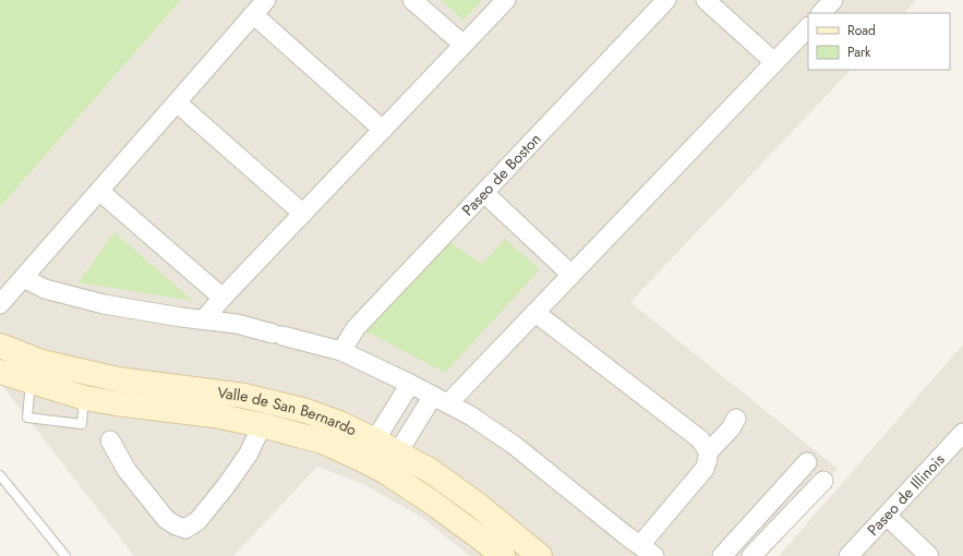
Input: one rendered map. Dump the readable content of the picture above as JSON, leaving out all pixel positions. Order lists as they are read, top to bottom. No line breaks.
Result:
{"streets":{"street":["Paseo de Boston","Valle de San Bernardo","Paseo de Illinois"]},"legend":["Road","Park"]}
